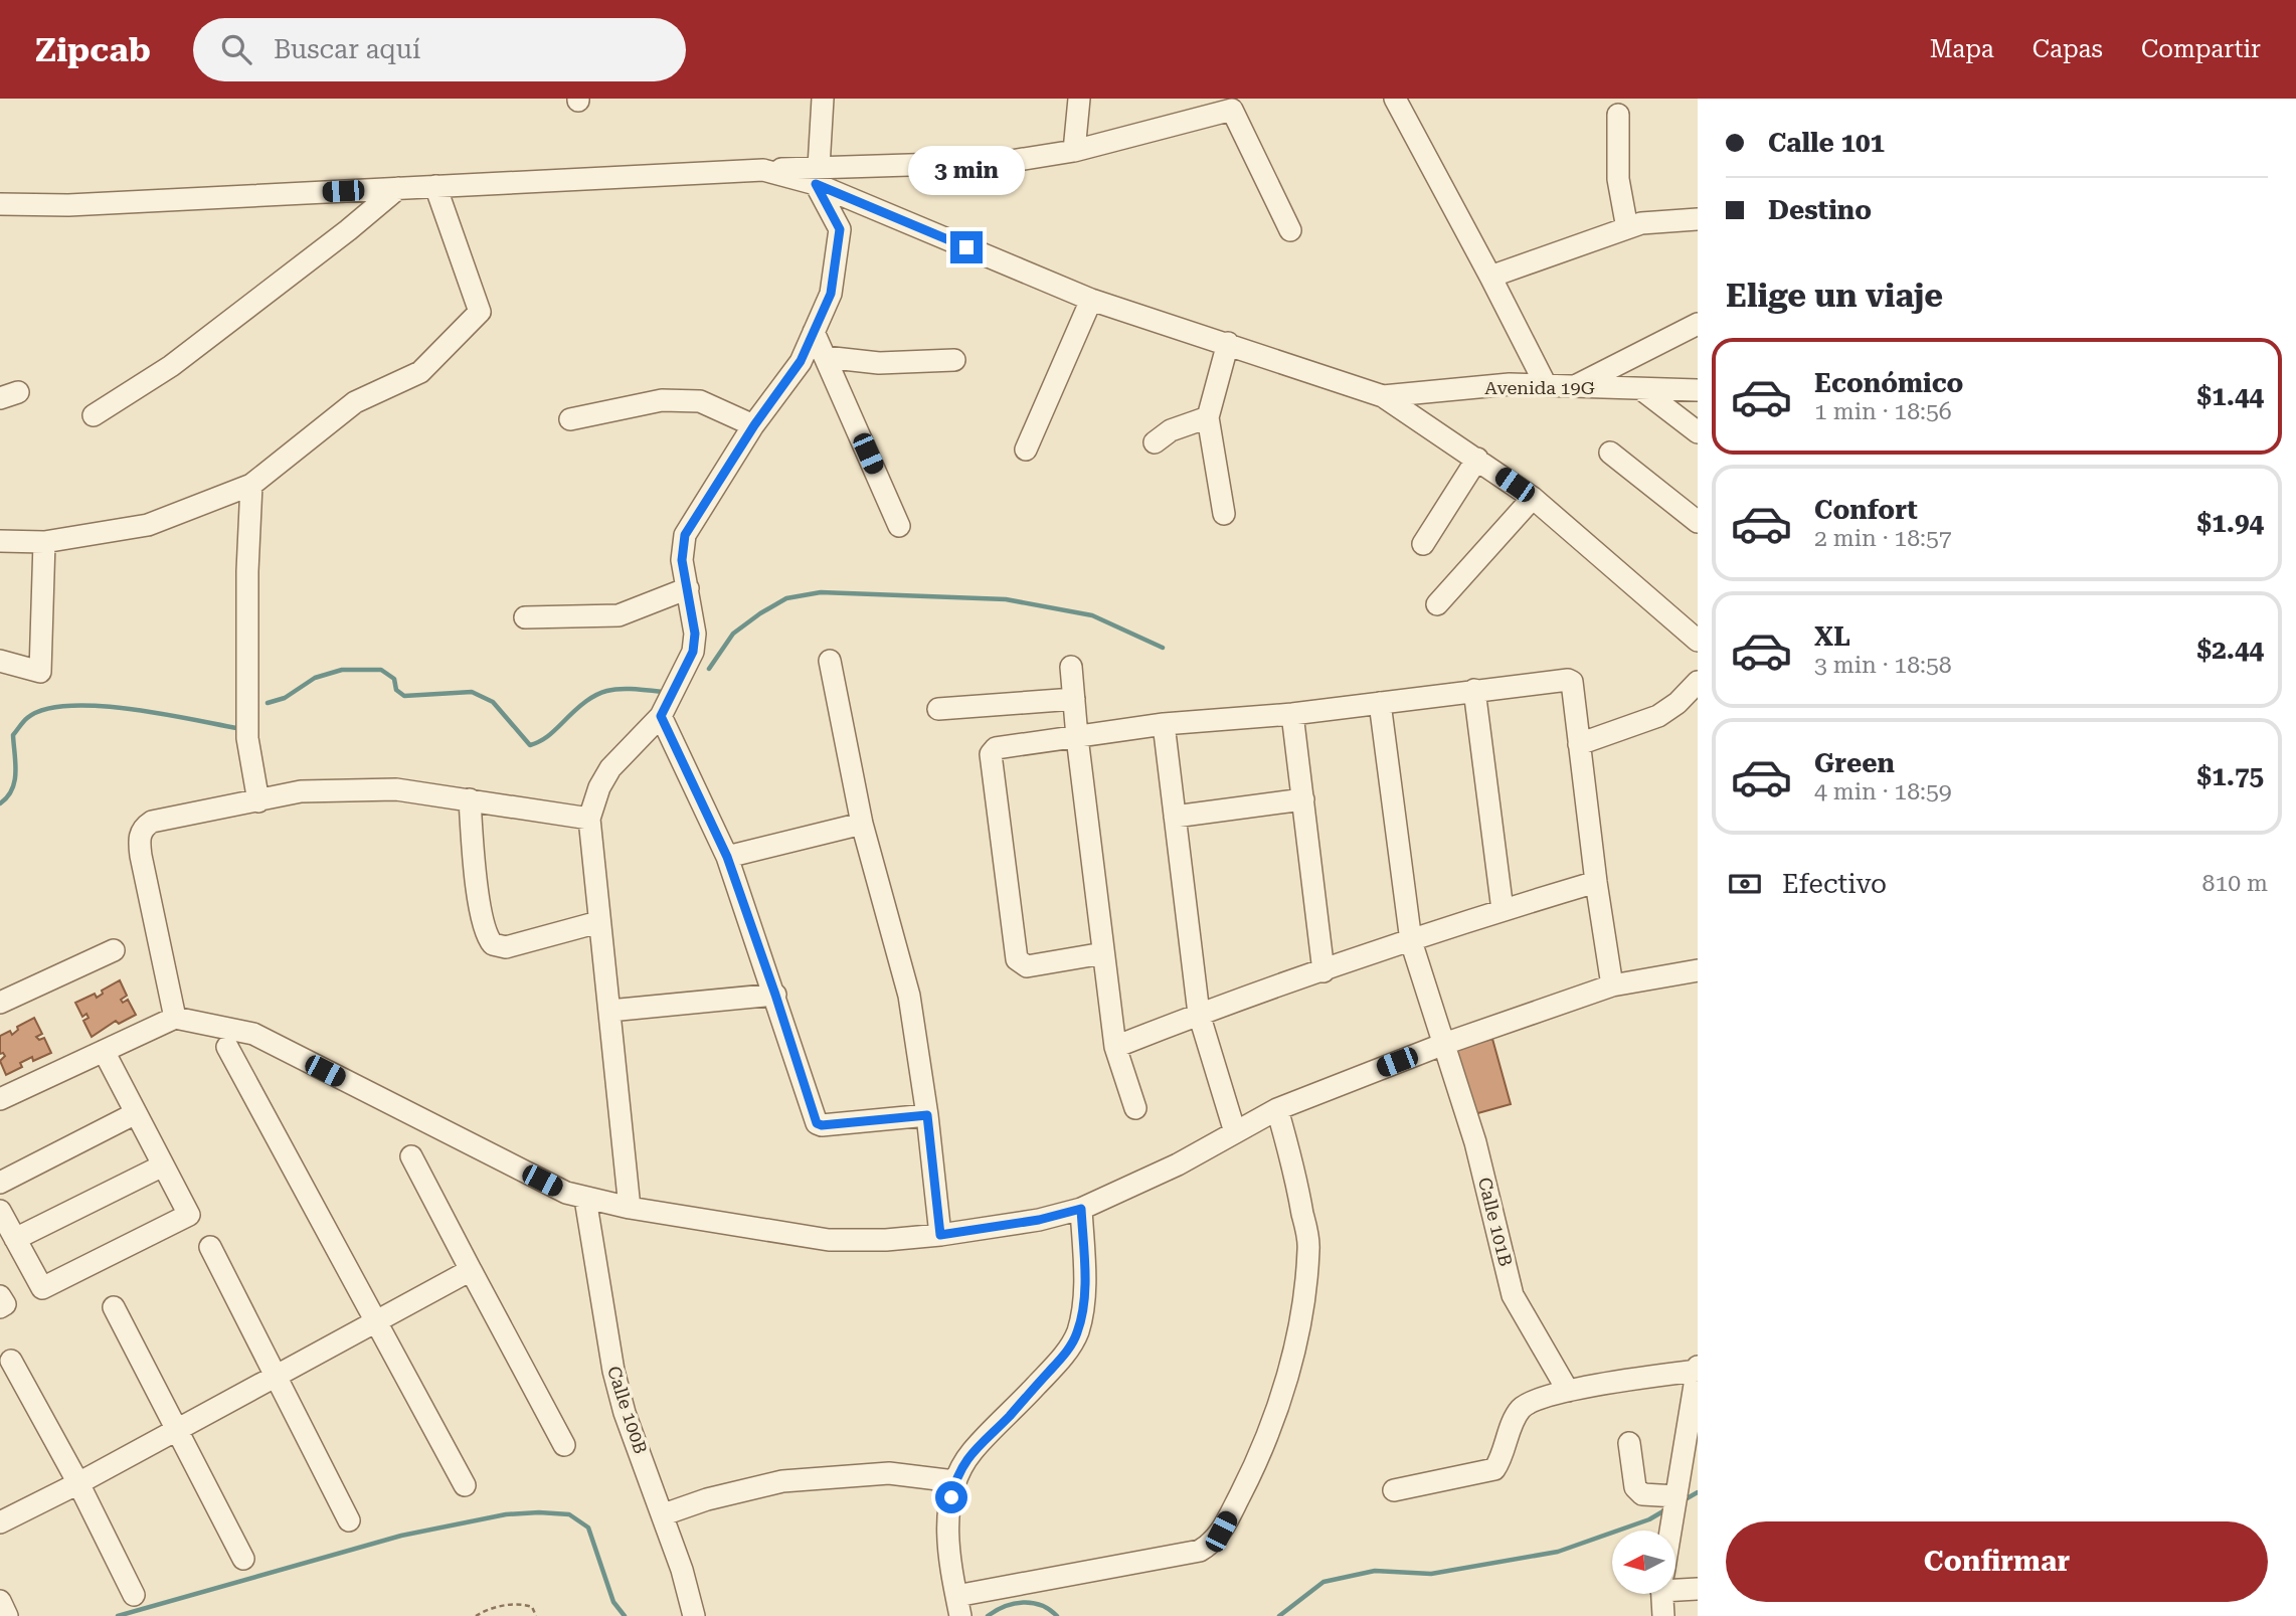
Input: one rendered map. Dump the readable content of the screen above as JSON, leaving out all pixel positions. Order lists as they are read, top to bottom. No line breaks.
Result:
{"streets":{"street":["Avenida 19G","Calle 101B","Calle 100B"]},"north":"left","page":{"header":"Zipcab","search":"Buscar aquí","nav":["Mapa","Capas","Compartir"],"banner":["Calle 101","Destino"],"bubble":"3 min","heading":"Elige un viaje","list":[{"name":"Económico","note":"1 min · 18:56","value":"$1.44"},{"name":"Confort","note":"2 min · 18:57","value":"$1.94"},{"name":"XL","note":"3 min · 18:58","value":"$2.44"},{"name":"Green","note":"4 min · 18:59","value":"$1.75"}],"pay":["Efectivo","810 m"],"buttons":"Confirmar"}}
